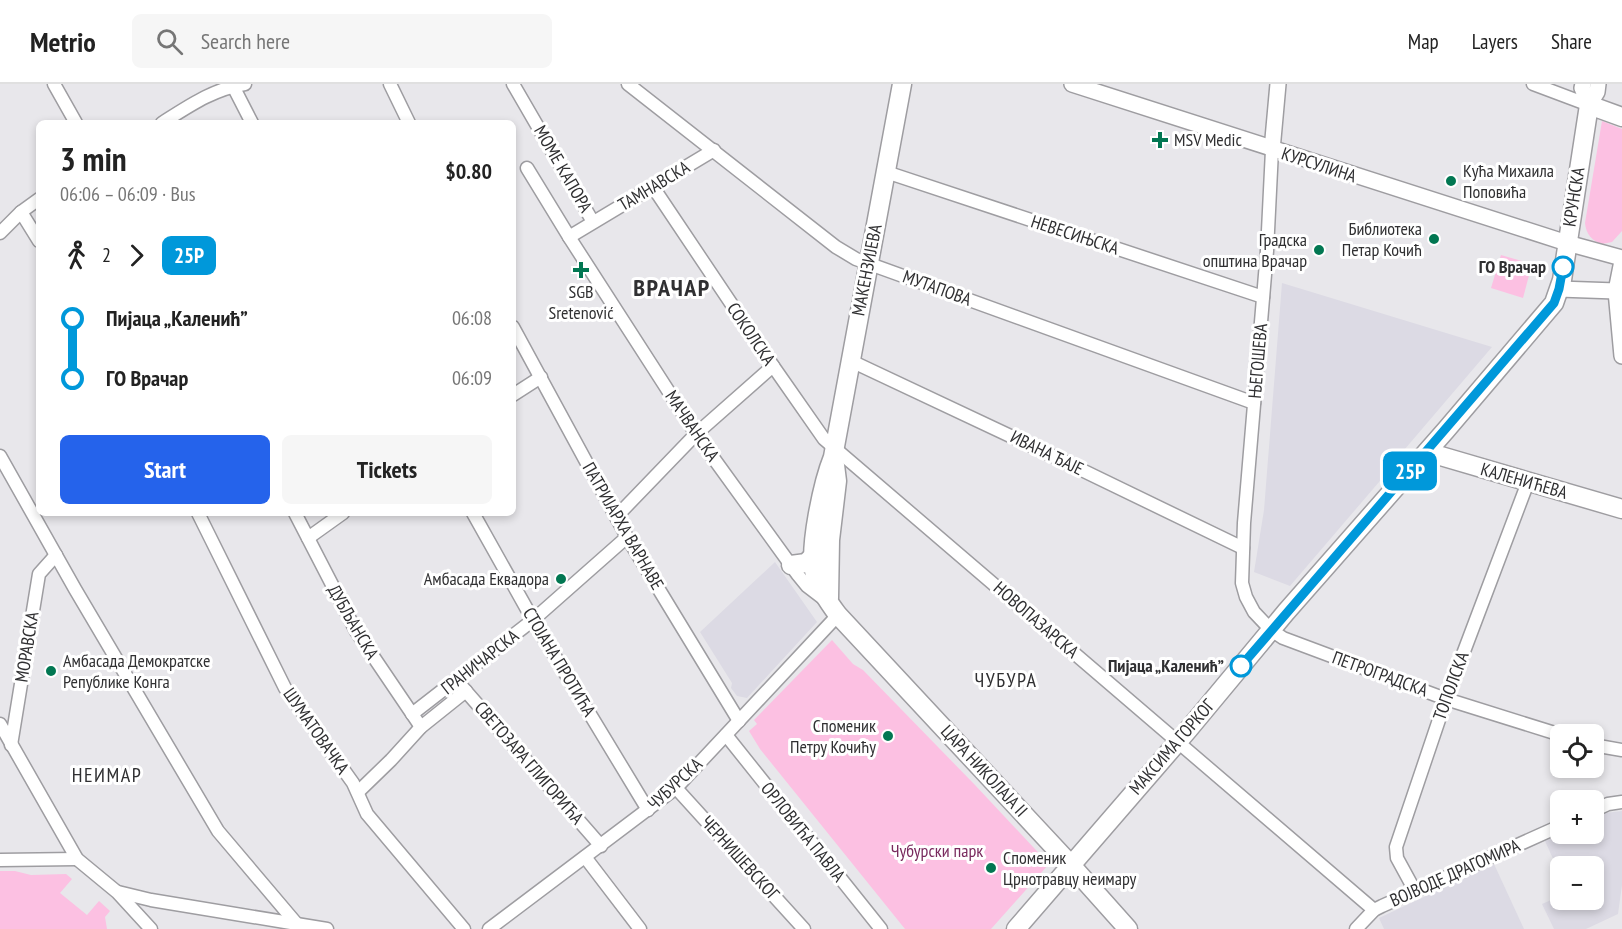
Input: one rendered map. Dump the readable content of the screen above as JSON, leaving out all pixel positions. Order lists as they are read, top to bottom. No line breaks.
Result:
{"streets":{"main road":["КРУНСКА","МАКЕНЗИЈЕВА","КАЛЕНИЋЕВА","МАКСИМА ГОРКОГ","ЦАРА НИКОЛАЈА II"],"street":["КУРСУЛИНА","МОМЕ КАПОРА","ТАМНАВСКА","НЕВЕСИЊСКА","МУТАПОВА","СОКОЛСКА","ЊЕГОШЕВА","МАЧВАНСКА","ИВАНА ЂАЈЕ","ПАТРИЈАРХА ВАРНАВЕ","НОВОПАЗАРСКА","ДУБЉАНСКА","МОРАВСКА","ГРАНИЧАРСКА","СТОЈАНА ПРОТИЋА","ПЕТРОГРАДСКА","ТОПОЛСКА","ШУМАТОВАЧКА","СВЕТОЗАРА ГЛИГОРИЋА","ЧУБУРСКА","ОРЛОВИЋА ПАВЛА","ЧЕРНИШЕВСКОГ","ВОЈВОДЕ ДРАГОМИРА"]},"crossings":[["КУРСУЛИНА","КРУНСКА"],["КУРСУЛИНА","ЊЕГОШЕВА"],["МОМЕ КАПОРА","ТАМНАВСКА"],["МОМЕ КАПОРА","МАЧВАНСКА"],["ТАМНАВСКА","МУТАПОВА"],["ТАМНАВСКА","СОКОЛСКА"],["КРУНСКА","МАКСИМА ГОРКОГ"],["НЕВЕСИЊСКА","МАКЕНЗИЈЕВА"],["НЕВЕСИЊСКА","ЊЕГОШЕВА"],["МАКЕНЗИЈЕВА","МУТАПОВА"],["МАКЕНЗИЈЕВА","СОКОЛСКА"],["МАКЕНЗИЈЕВА","МАЧВАНСКА"],["МАКЕНЗИЈЕВА","ИВАНА ЂАЈЕ"],["МАКЕНЗИЈЕВА","НОВОПАЗАРСКА"],["МАКЕНЗИЈЕВА","ЦАРА НИКОЛАЈА II"],["МАКЕНЗИЈЕВА","ЧУБУРСКА"],["МУТАПОВА","ЊЕГОШЕВА"],["СОКОЛСКА","НОВОПАЗАРСКА"],["ЊЕГОШЕВА","ИВАНА ЂАЈЕ"],["ЊЕГОШЕВА","ПЕТРОГРАДСКА"],["ЊЕГОШЕВА","МАКСИМА ГОРКОГ"],["МАЧВАНСКА","ЦАРА НИКОЛАЈА II"],["МАЧВАНСКА","ЧУБУРСКА"],["КАЛЕНИЋЕВА","ТОПОЛСКА"],["КАЛЕНИЋЕВА","МАКСИМА ГОРКОГ"],["ПАТРИЈАРХА ВАРНАВЕ","ГРАНИЧАРСКА"],["ПАТРИЈАРХА ВАРНАВЕ","ЧУБУРСКА"],["НОВОПАЗАРСКА","МАКСИМА ГОРКОГ"],["НОВОПАЗАРСКА","ВОЈВОДЕ ДРАГОМИРА"],["ДУБЉАНСКА","ГРАНИЧАРСКА"],["ГРАНИЧАРСКА","СТОЈАНА ПРОТИЋА"],["ГРАНИЧАРСКА","ШУМАТОВАЧКА"],["ГРАНИЧАРСКА","СВЕТОЗАРА ГЛИГОРИЋА"],["СТОЈАНА ПРОТИЋА","ЧУБУРСКА"],["ПЕТРОГРАДСКА","ТОПОЛСКА"],["ПЕТРОГРАДСКА","МАКСИМА ГОРКОГ"],["ТОПОЛСКА","ВОЈВОДЕ ДРАГОМИРА"],["МАКСИМА ГОРКОГ","ЦАРА НИКОЛАЈА II"],["СВЕТОЗАРА ГЛИГОРИЋА","ЧУБУРСКА"],["ЦАРА НИКОЛАЈА II","ЧУБУРСКА"],["ЧУБУРСКА","ОРЛОВИЋА ПАВЛА"],["ЧУБУРСКА","ЧЕРНИШЕВСКОГ"]],"districts":["ВРАЧАР","ЧУБУРА","НЕИМАР"],"parks":["Чубурски парк"],"places":{"health":["MSV Medic","SGB Sretenović"],"other":["Кућа Михаила Поповића","Библиотека Петар Кочић","Градска општина Врачар","ГО Врачар","Амбасада Еквадора","Пијаца „Каленић”","Амбасада Демократске Републике Конга","Споменик Петру Кочићу","Споменик Црнотравцу неимару"]},"lines":["bus line 25P"],"page":{"header":"Metrio","search":"Search here","nav":["Map","Layers","Share"],"on_map":"25P","heading":["3 min","06:06 – 06:09 · Bus","$0.80"],"legs":["2","25P"],"list":[{"name":"Пијаца „Каленић”","value":"06:08"},{"name":"ГО Врачар","value":"06:09"}],"buttons":["Start","Tickets"],"map_buttons":["+","−"]}}
